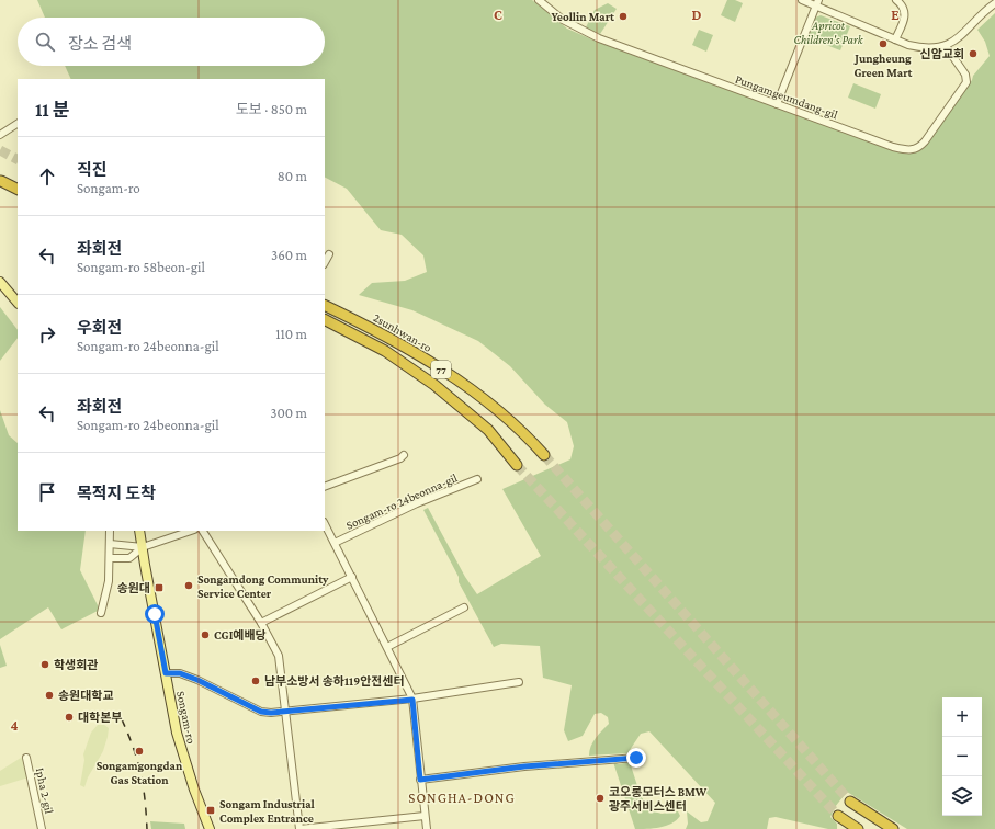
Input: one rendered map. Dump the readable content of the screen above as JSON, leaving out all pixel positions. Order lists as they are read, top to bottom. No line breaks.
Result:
{"streets":{"highway":["2sunhwan-ro","77"],"main road":["Songam-ro"],"street":["Pungamgeumdang-gil","Songam-ro 24beonna-gil","Ipha 2-gil"]},"districts":["SONGHA-DONG"],"parks":["Apricot Children's Park"],"places":{"other":["Yeollin Mart","Jungheung Green Mart","신암교회","Songamdong Community Service Center","CGI예배당","학생회관","남부소방서 송하119안전센터","송원대학교","대학본부","Songamgongdan Gas Station","코오롱모터스 BMW 광주서비스센터"],"transit":["송원대","Songam Industrial Complex Entrance"]},"page":{"search":"장소 검색","heading":["11 분","도보 · 850 m"],"list":[["직진","Songam-ro","80 m"],["좌회전","Songam-ro 58beon-gil","360 m"],["우회전","Songam-ro 24beonna-gil","110 m"],["좌회전","Songam-ro 24beonna-gil","300 m"],"목적지 도착"],"map_buttons":["+","−"]},"grid":{"columns":["C","D","E"],"rows":["4"]}}
